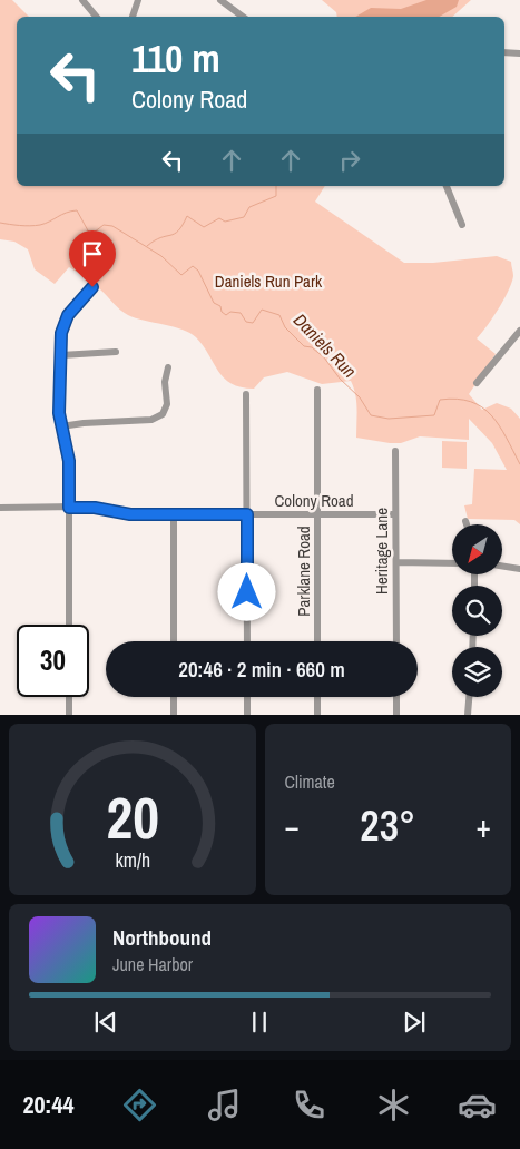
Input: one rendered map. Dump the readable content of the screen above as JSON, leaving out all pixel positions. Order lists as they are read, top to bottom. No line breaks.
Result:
{"streets":{"street":["Colony Road","Heritage Lane","Parklane Road"]},"crossings":[["Colony Road","Heritage Lane"],["Colony Road","Parklane Road"]],"water":["Daniels Run"],"parks":["Daniels Run Park"],"north":"bottom left","page":{"turn":["110 m","Colony Road"],"limit":"30","trip":"20:46 · 2 min · 660 m","tile":"Climate","heat":["−","23°","+"],"song":["Northbound","June Harbor"],"tabs":"20:44","gauge":["20","km/h"]}}
